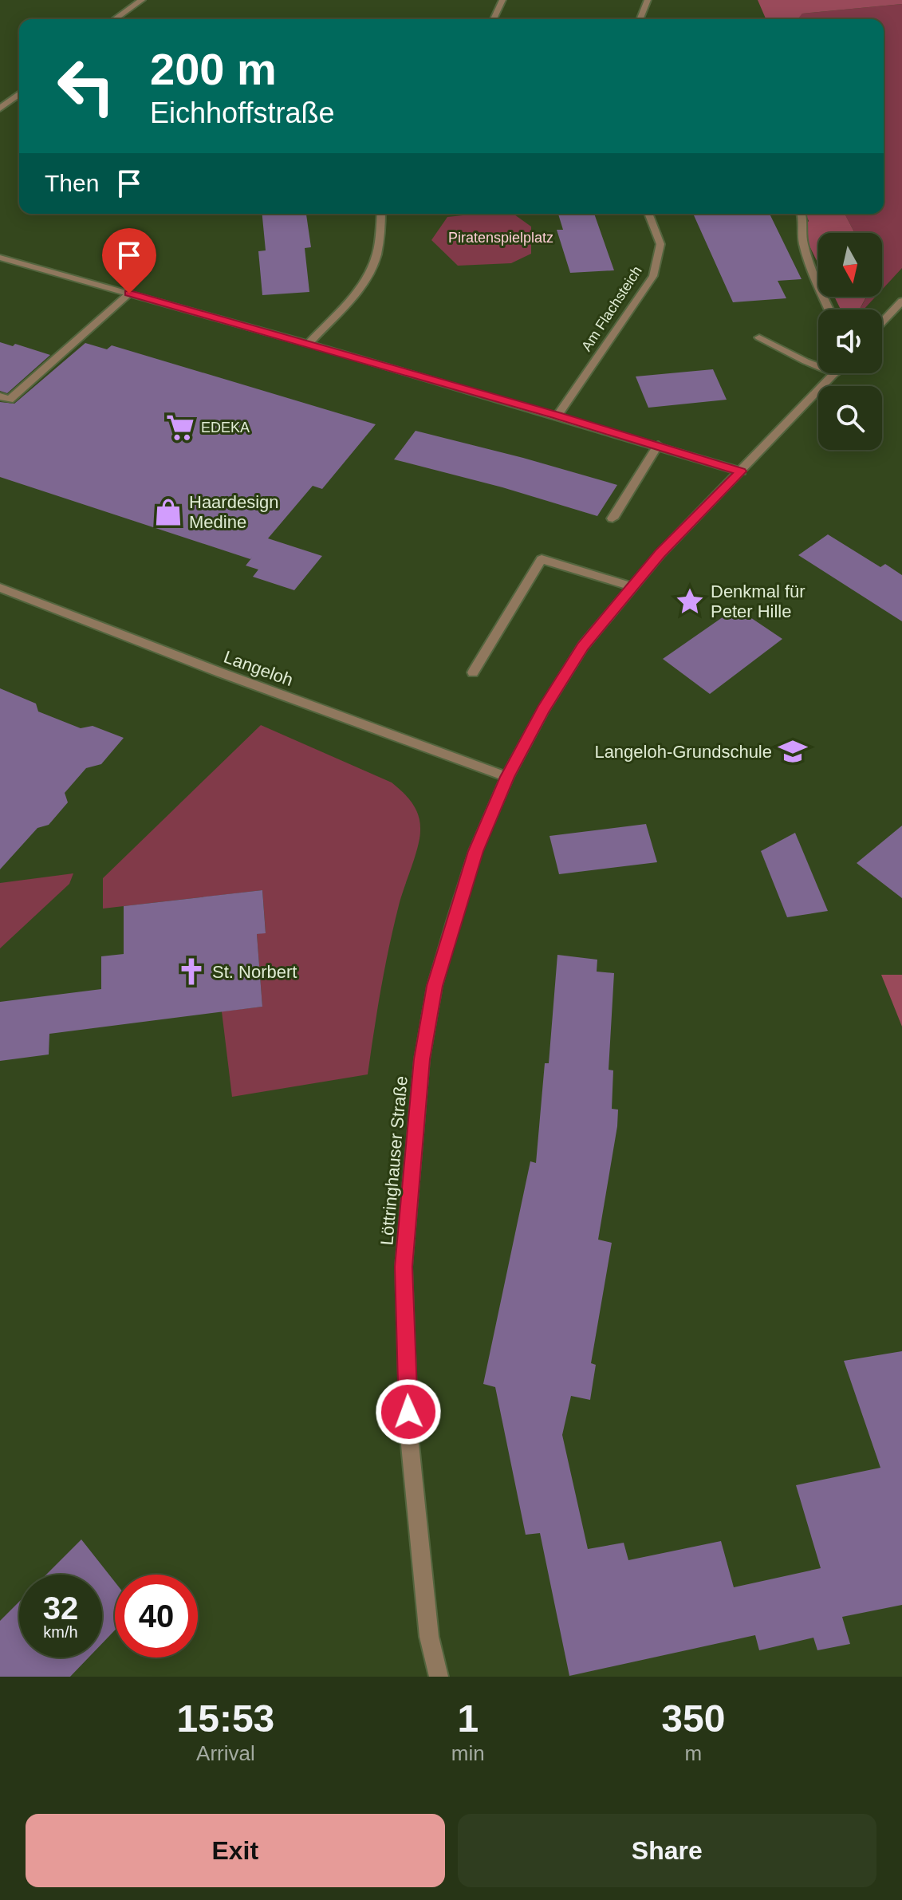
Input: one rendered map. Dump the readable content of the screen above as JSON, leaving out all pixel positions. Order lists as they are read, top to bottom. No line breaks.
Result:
{"streets":{"street":["Am Flachsteich","Langeloh","Löttringhauser Straße"]},"crossings":[["Langeloh","Löttringhauser Straße"]],"parks":["Piratenspielplatz"],"places":{"supermarket":["EDEKA"],"shop":["Haardesign Medine"],"place":["Denkmal für Peter Hille"],"school or university":["Langeloh-Grundschule"],"church":["St. Norbert"]},"north":"bottom","page":{"turn":["200 m","Eichhoffstraße"],"then":"Then","speed":"32 km/h","limit":"40","eta":["15:53","Arrival","1","min","350","m"],"buttons":["Exit","Share"]}}
